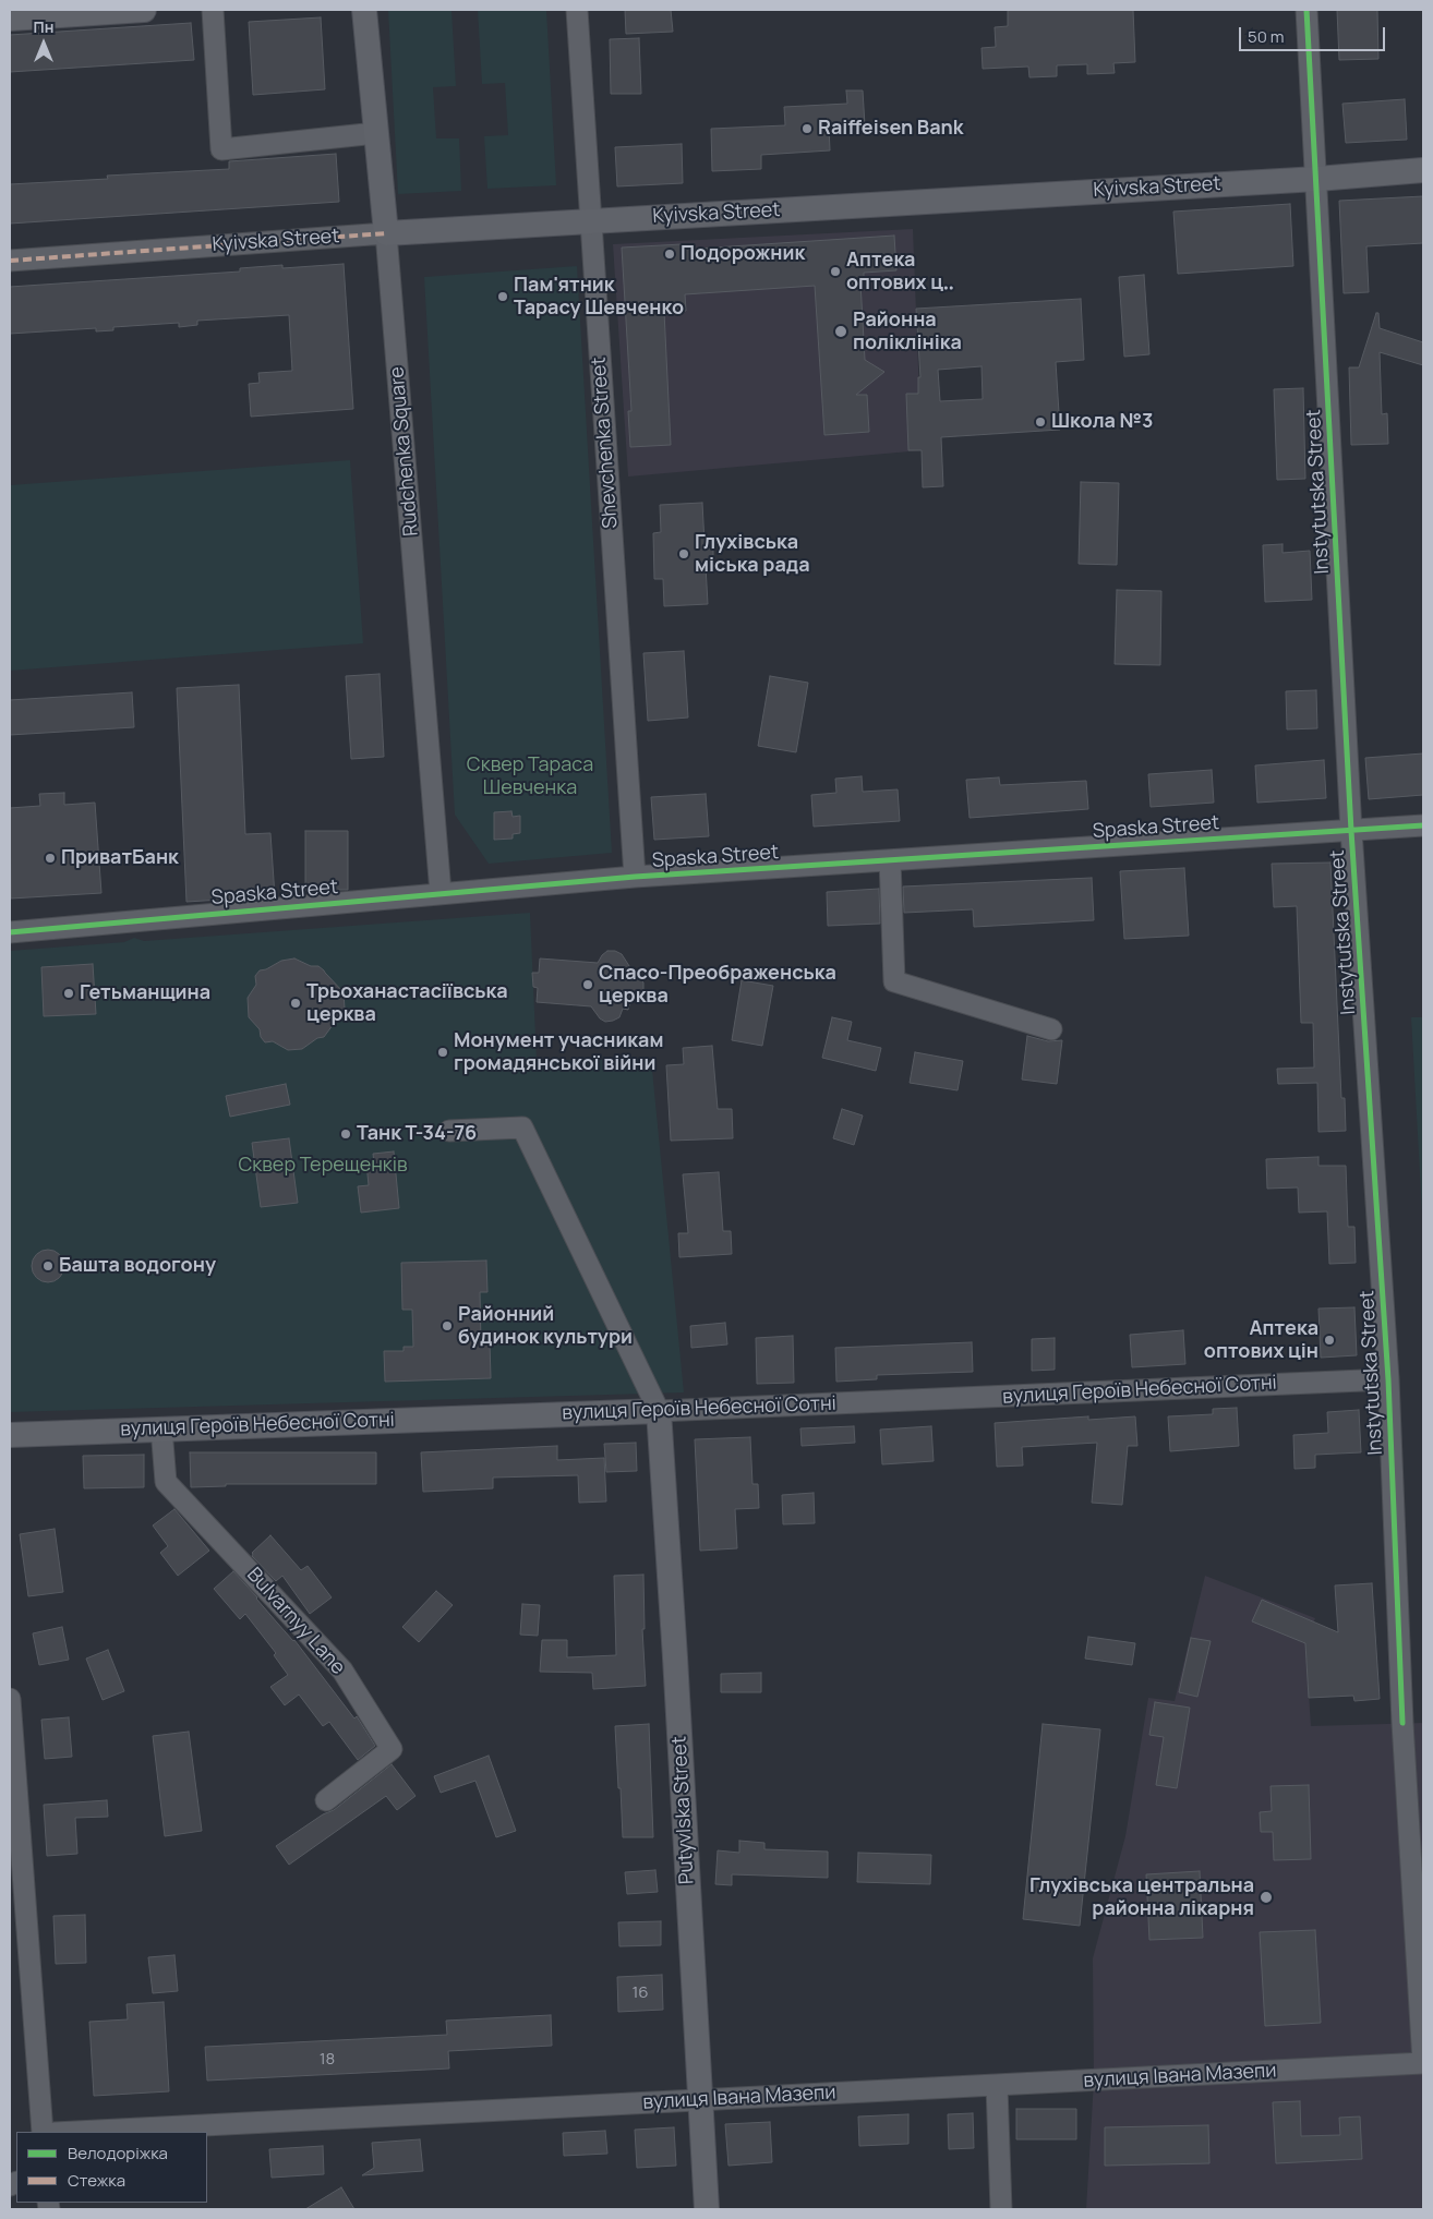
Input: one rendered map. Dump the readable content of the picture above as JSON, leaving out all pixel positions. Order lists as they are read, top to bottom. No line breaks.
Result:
{"streets":{"main road":["Kyivska Street","Rudchenka Square","вулиця Героїв Небесної Сотні","Putyvlska Street"],"street":["Shevchenka Street","Instytutska Street","Spaska Street","Bulvarnyy Lane","вулиця Івана Мазепи"]},"crossings":[["Kyivska Street","Shevchenka Street"],["Kyivska Street","Rudchenka Square"],["Kyivska Street","Instytutska Street"],["Shevchenka Street","Spaska Street"],["Rudchenka Square","Spaska Street"],["Instytutska Street","Spaska Street"],["Instytutska Street","вулиця Героїв Небесної Сотні"],["Instytutska Street","вулиця Івана Мазепи"],["вулиця Героїв Небесної Сотні","Bulvarnyy Lane"],["вулиця Героїв Небесної Сотні","Putyvlska Street"],["Putyvlska Street","вулиця Івана Мазепи"]],"parks":["Сквер Тараса Шевченка","Сквер Терещенків"],"places":["Raiffeisen Bank","Подорожник","Аптека оптових ц‥","Пам'ятник Тарасу Шевченко","Районна поліклініка","Школа №3","Глухівська міська рада","ПриватБанк","Спасо-Преображенська церква","Гетьманщина","Трьоханастасіївська церква","Монумент учасникам громадянської війни","Танк Т-34-76","Башта водогону","Районний будинок культури","Аптека оптових цін","Глухівська центральна районна лікарня"],"house_numbers":["16","18"],"legend":["Велодоріжка","Стежка"],"scale_bar":"50 m","north":"top"}
